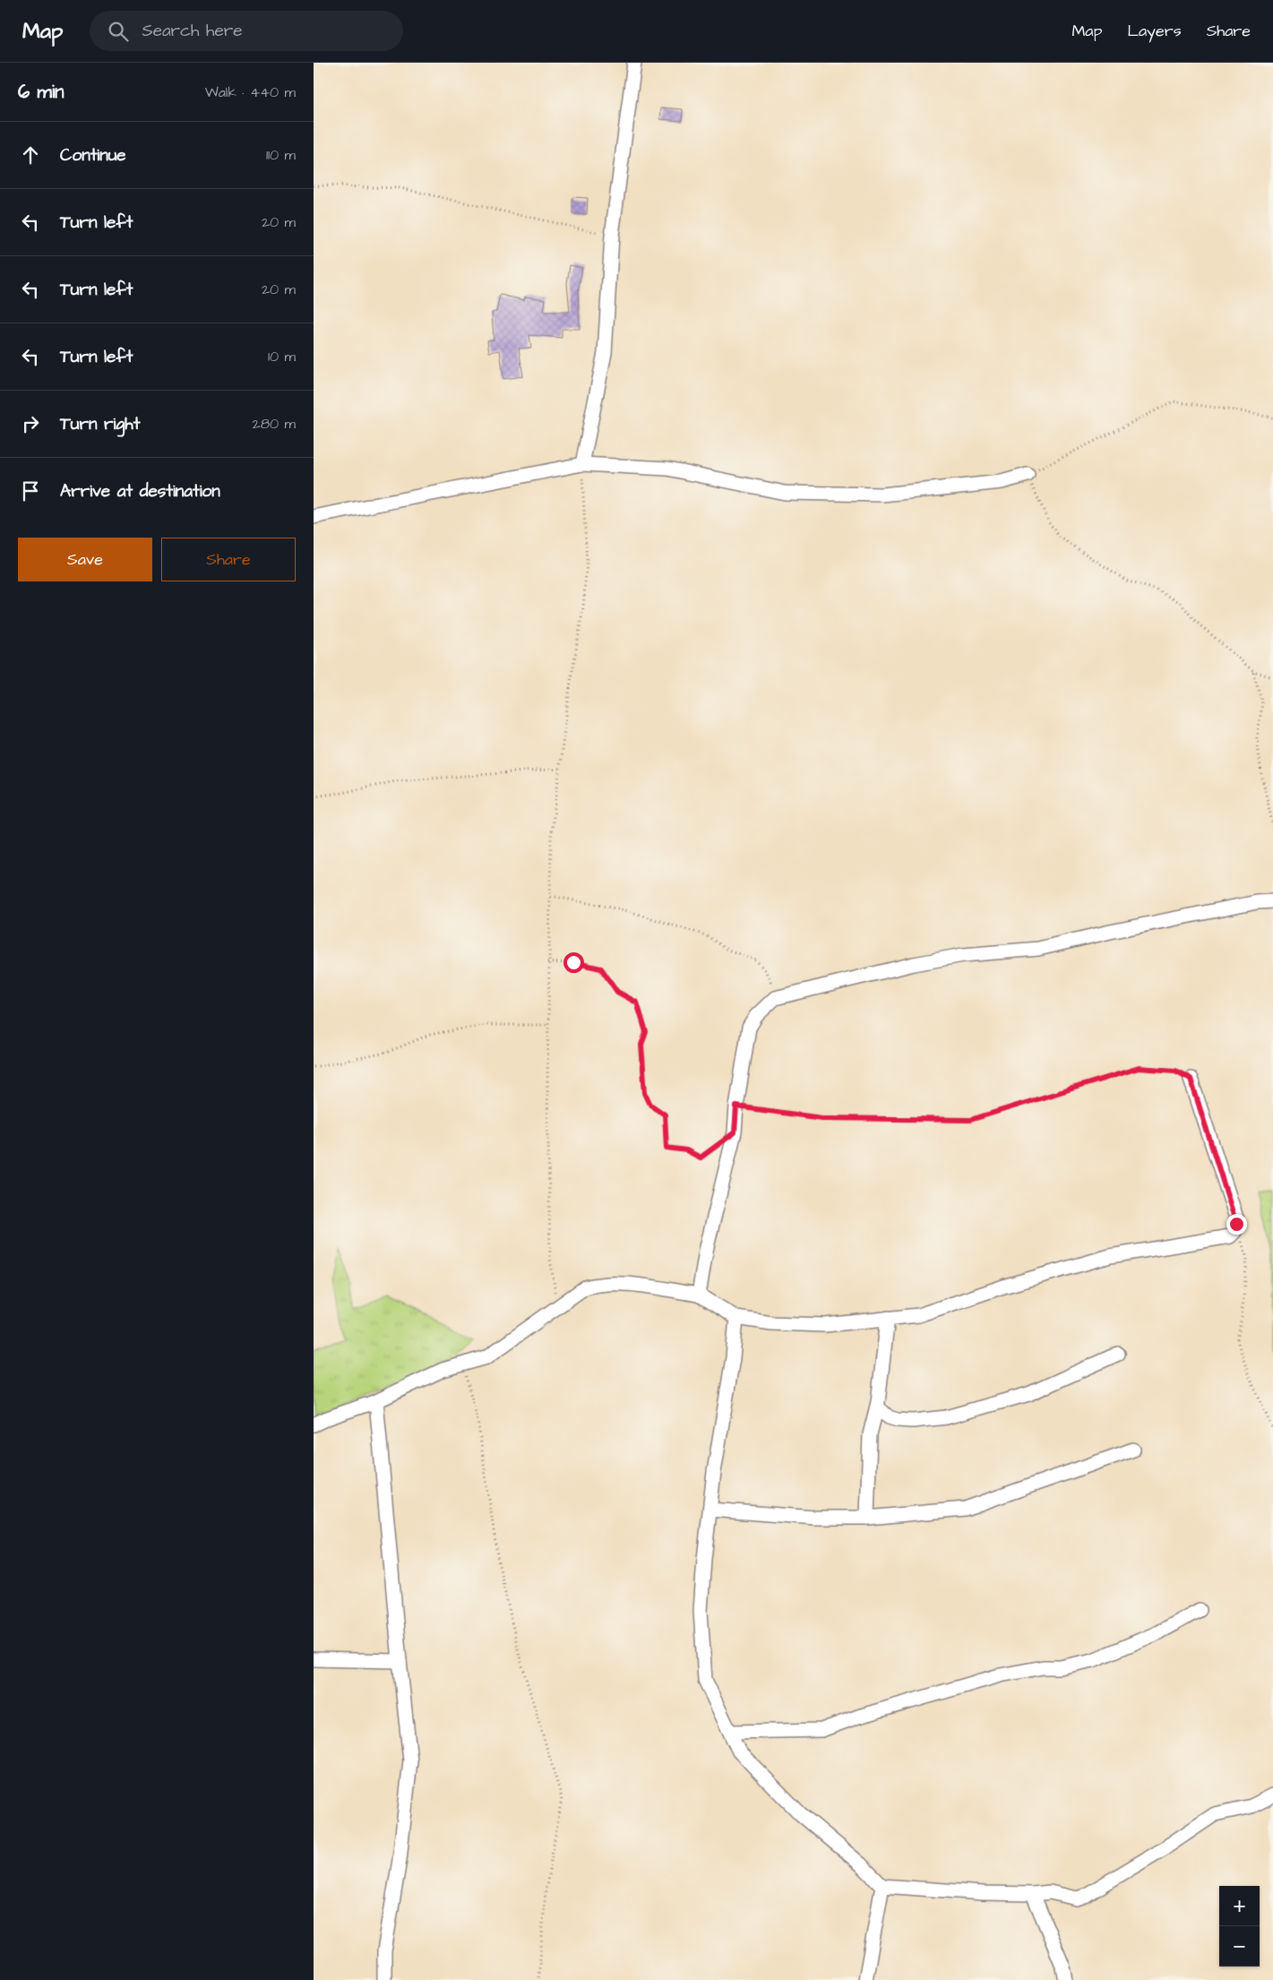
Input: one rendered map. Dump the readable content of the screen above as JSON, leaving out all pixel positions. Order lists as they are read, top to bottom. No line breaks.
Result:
{"page":{"header":"Map","search":"Search here","nav":["Map","Layers","Share"],"heading":["6 min","Walk · 440 m"],"list":[["Continue","110 m"],["Turn left","20 m"],["Turn left","20 m"],["Turn left","10 m"],["Turn right","280 m"],"Arrive at destination"],"buttons":["Save","Share"],"map_buttons":["+","−"]}}
